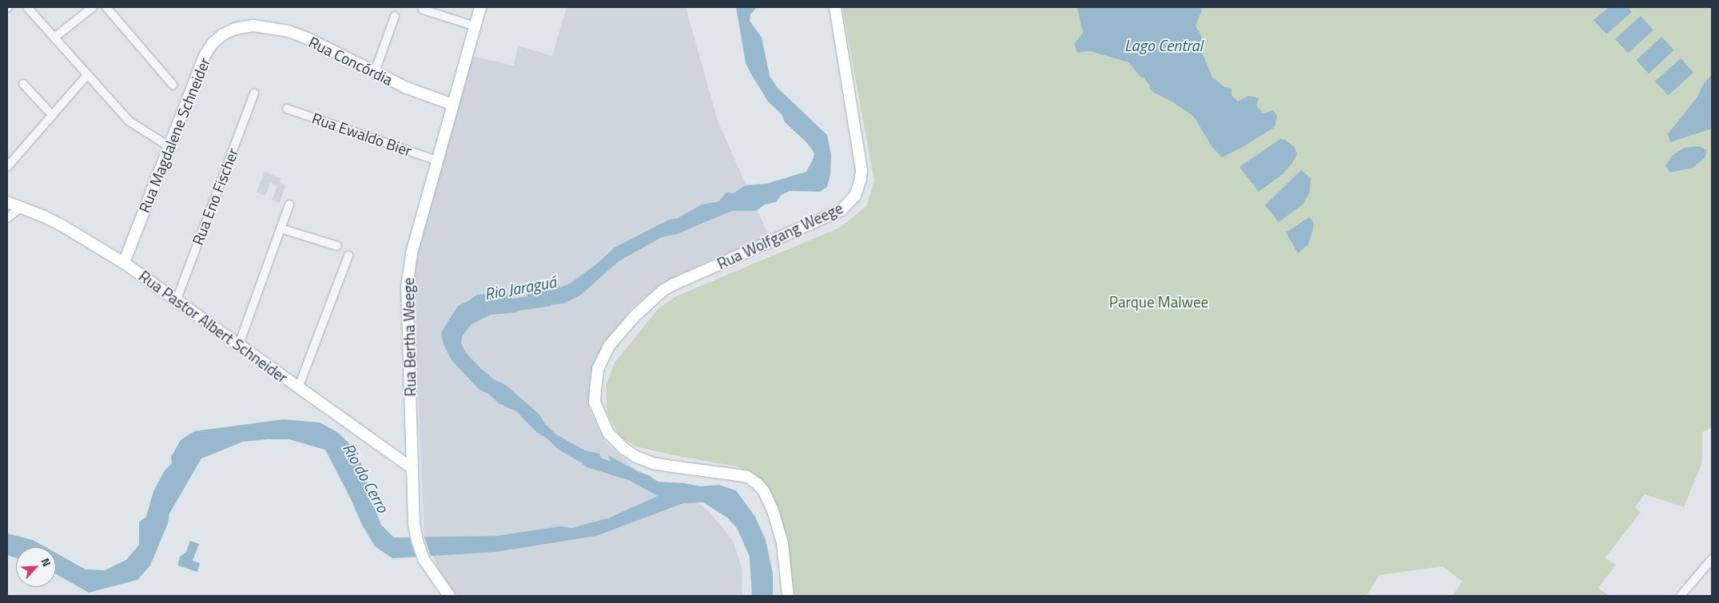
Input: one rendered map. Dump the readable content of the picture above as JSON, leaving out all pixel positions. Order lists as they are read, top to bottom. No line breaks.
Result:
{"streets":{"main road":["Rua Concórdia","Rua Magdalene Schneider","Rua Wolfgang Weege","Rua Pastor Albert Schneider","Rua Bertha Weege"],"street":["Rua Ewaldo Bier","Rua Eno Fischer"]},"crossings":[["Rua Concórdia","Rua Magdalene Schneider"],["Rua Concórdia","Rua Bertha Weege"],["Rua Ewaldo Bier","Rua Bertha Weege"],["Rua Magdalene Schneider","Rua Pastor Albert Schneider"],["Rua Eno Fischer","Rua Pastor Albert Schneider"],["Rua Pastor Albert Schneider","Rua Bertha Weege"]],"water":["Lago Central","Rio Jaraguá","Rio do Cerro"],"parks":["Parque Malwee"],"north":"top right"}
